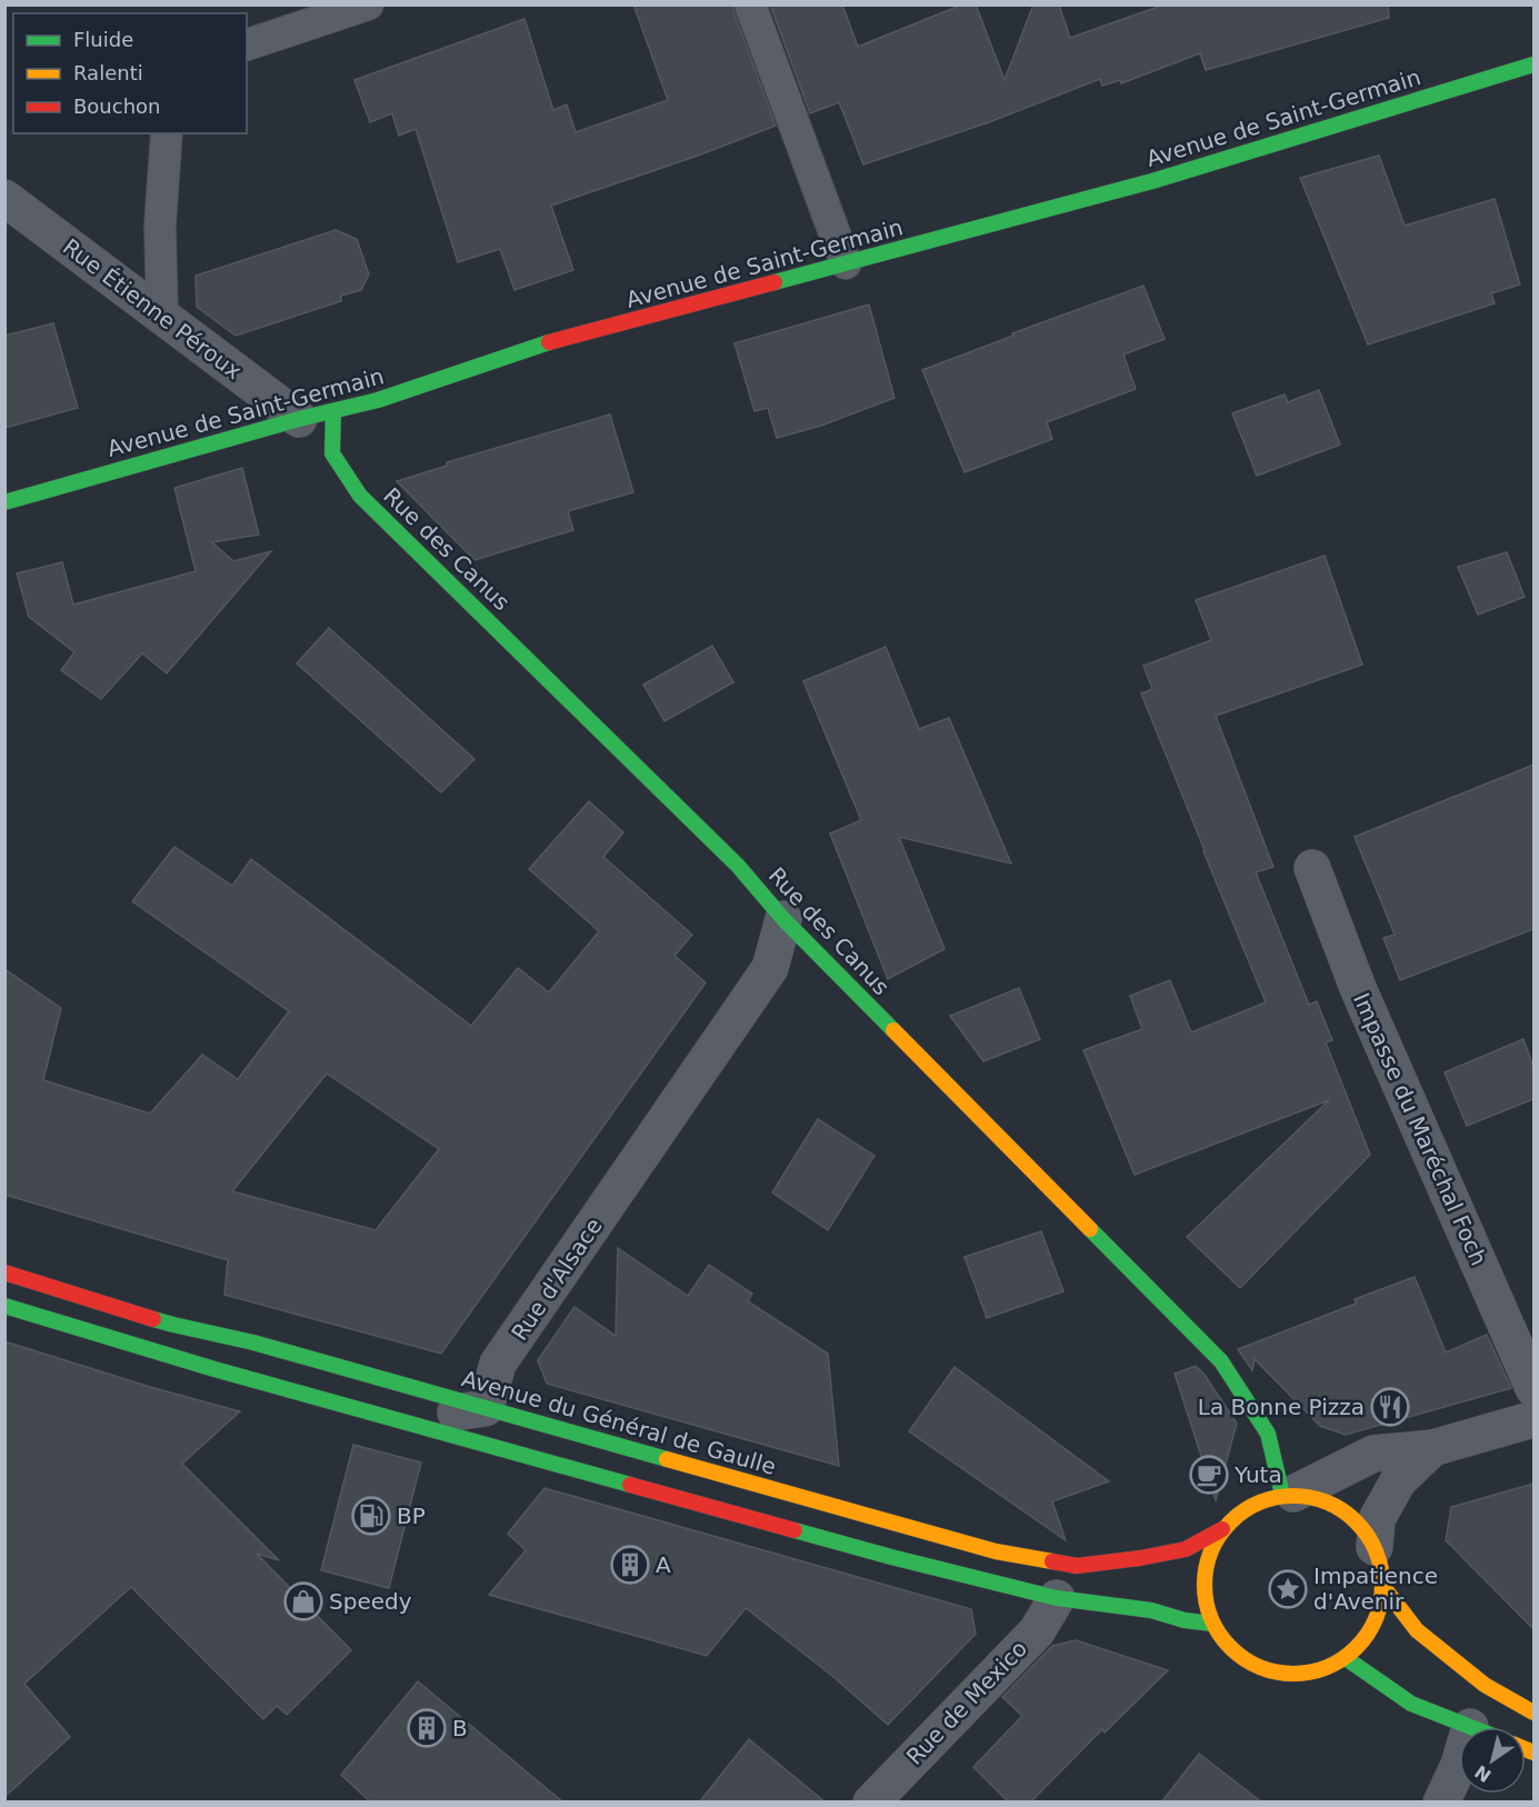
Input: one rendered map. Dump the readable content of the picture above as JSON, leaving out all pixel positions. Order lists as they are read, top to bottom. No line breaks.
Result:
{"streets":{"main road":["Avenue de Saint-Germain","Rue des Canus","Avenue du Général de Gaulle"],"street":["Rue Étienne Péroux","Impasse du Maréchal Foch","Rue d'Alsace","Rue de Mexico"]},"crossings":[["Avenue de Saint-Germain","Rue Étienne Péroux"],["Avenue de Saint-Germain","Rue des Canus"],["Rue Étienne Péroux","Rue des Canus"],["Rue des Canus","Rue d'Alsace"],["Rue des Canus","Avenue du Général de Gaulle"],["Rue d'Alsace","Avenue du Général de Gaulle"]],"places":{"restaurant":["La Bonne Pizza"],"cafe":["Yuta"],"fuel station":["BP"],"building":["A","B"],"place":["Impatience d'Avenir"],"shop":["Speedy"]},"legend":["Fluide","Ralenti","Bouchon"],"north":"bottom left"}
